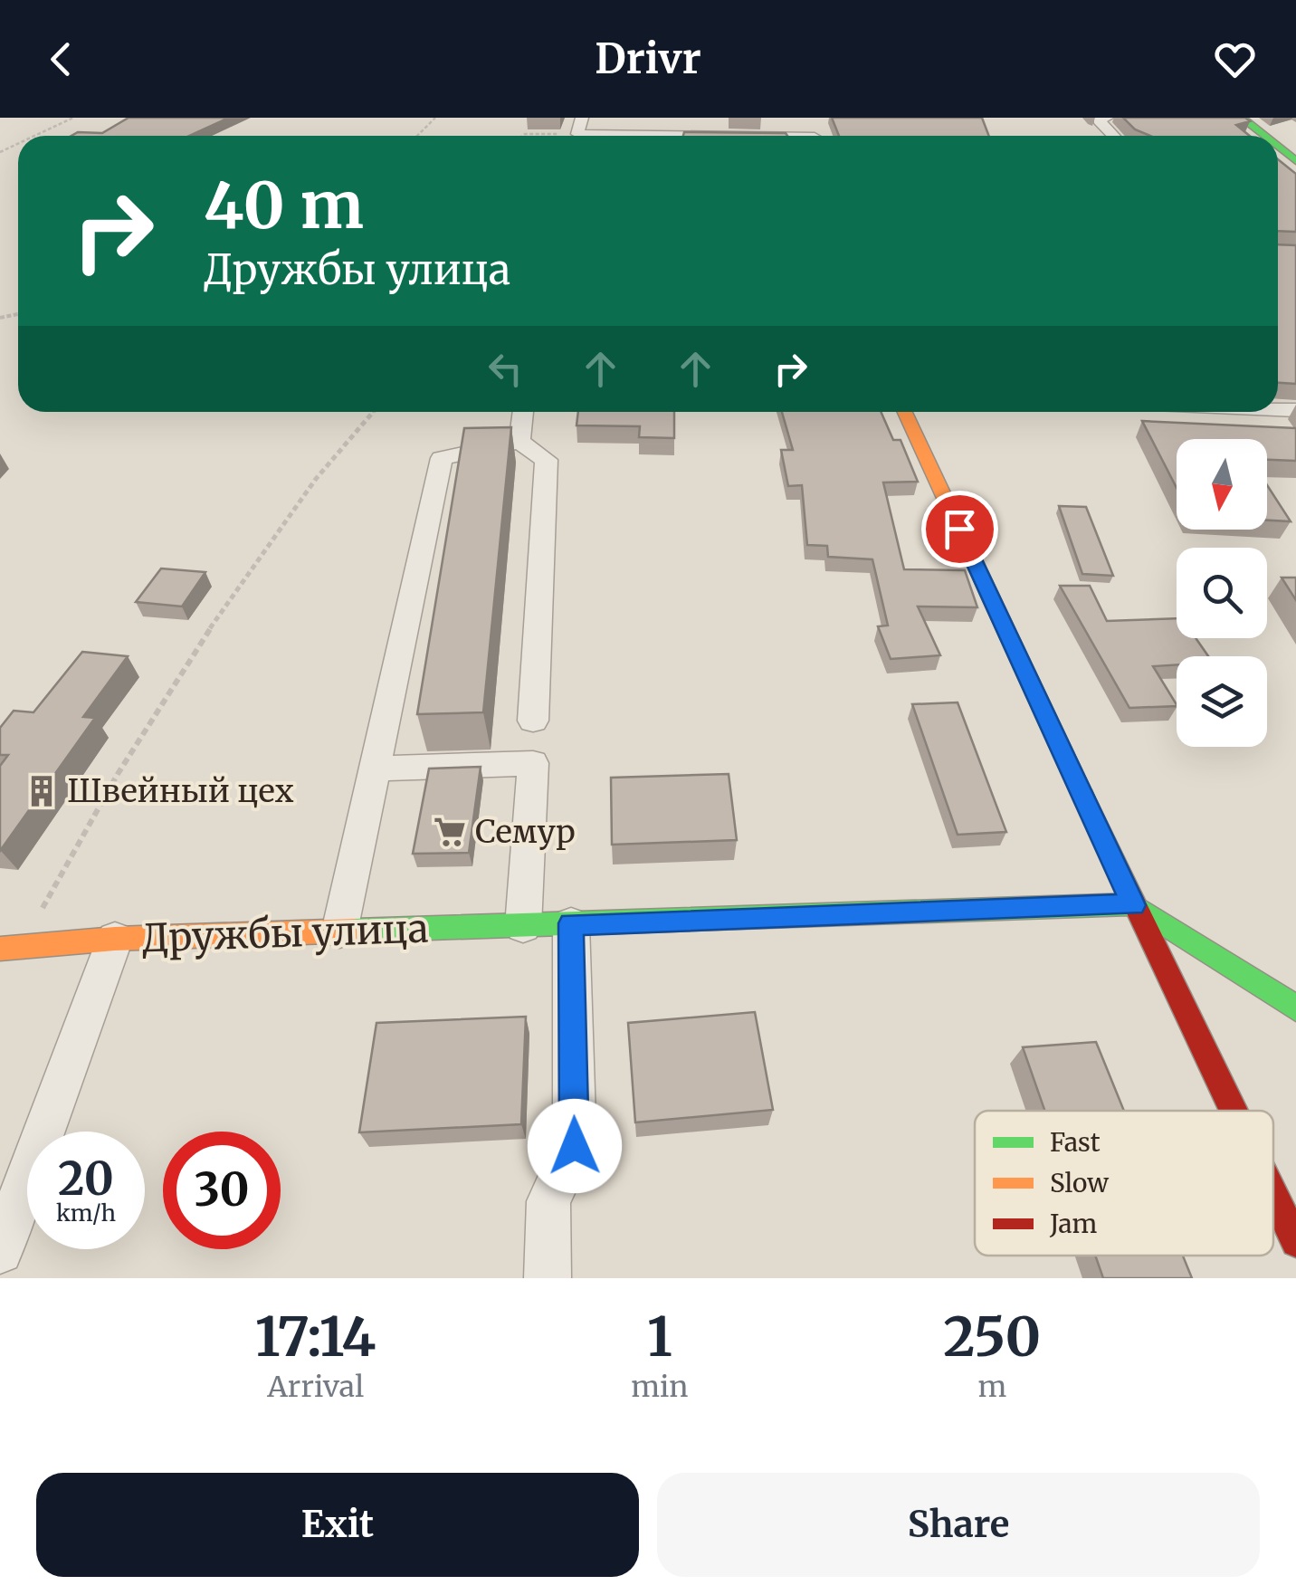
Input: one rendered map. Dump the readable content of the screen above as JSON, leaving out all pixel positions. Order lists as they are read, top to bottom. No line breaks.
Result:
{"streets":{"street":["Дружбы улица"]},"places":{"building":["Швейный цех"],"supermarket":["Семур"]},"legend":["Fast","Slow","Jam"],"north":"bottom","page":{"header":"Drivr","turn":["40 m","Дружбы улица"],"speed":"20 km/h","limit":"30","eta":["17:14","Arrival","1","min","250","m"],"buttons":["Exit","Share"]}}
